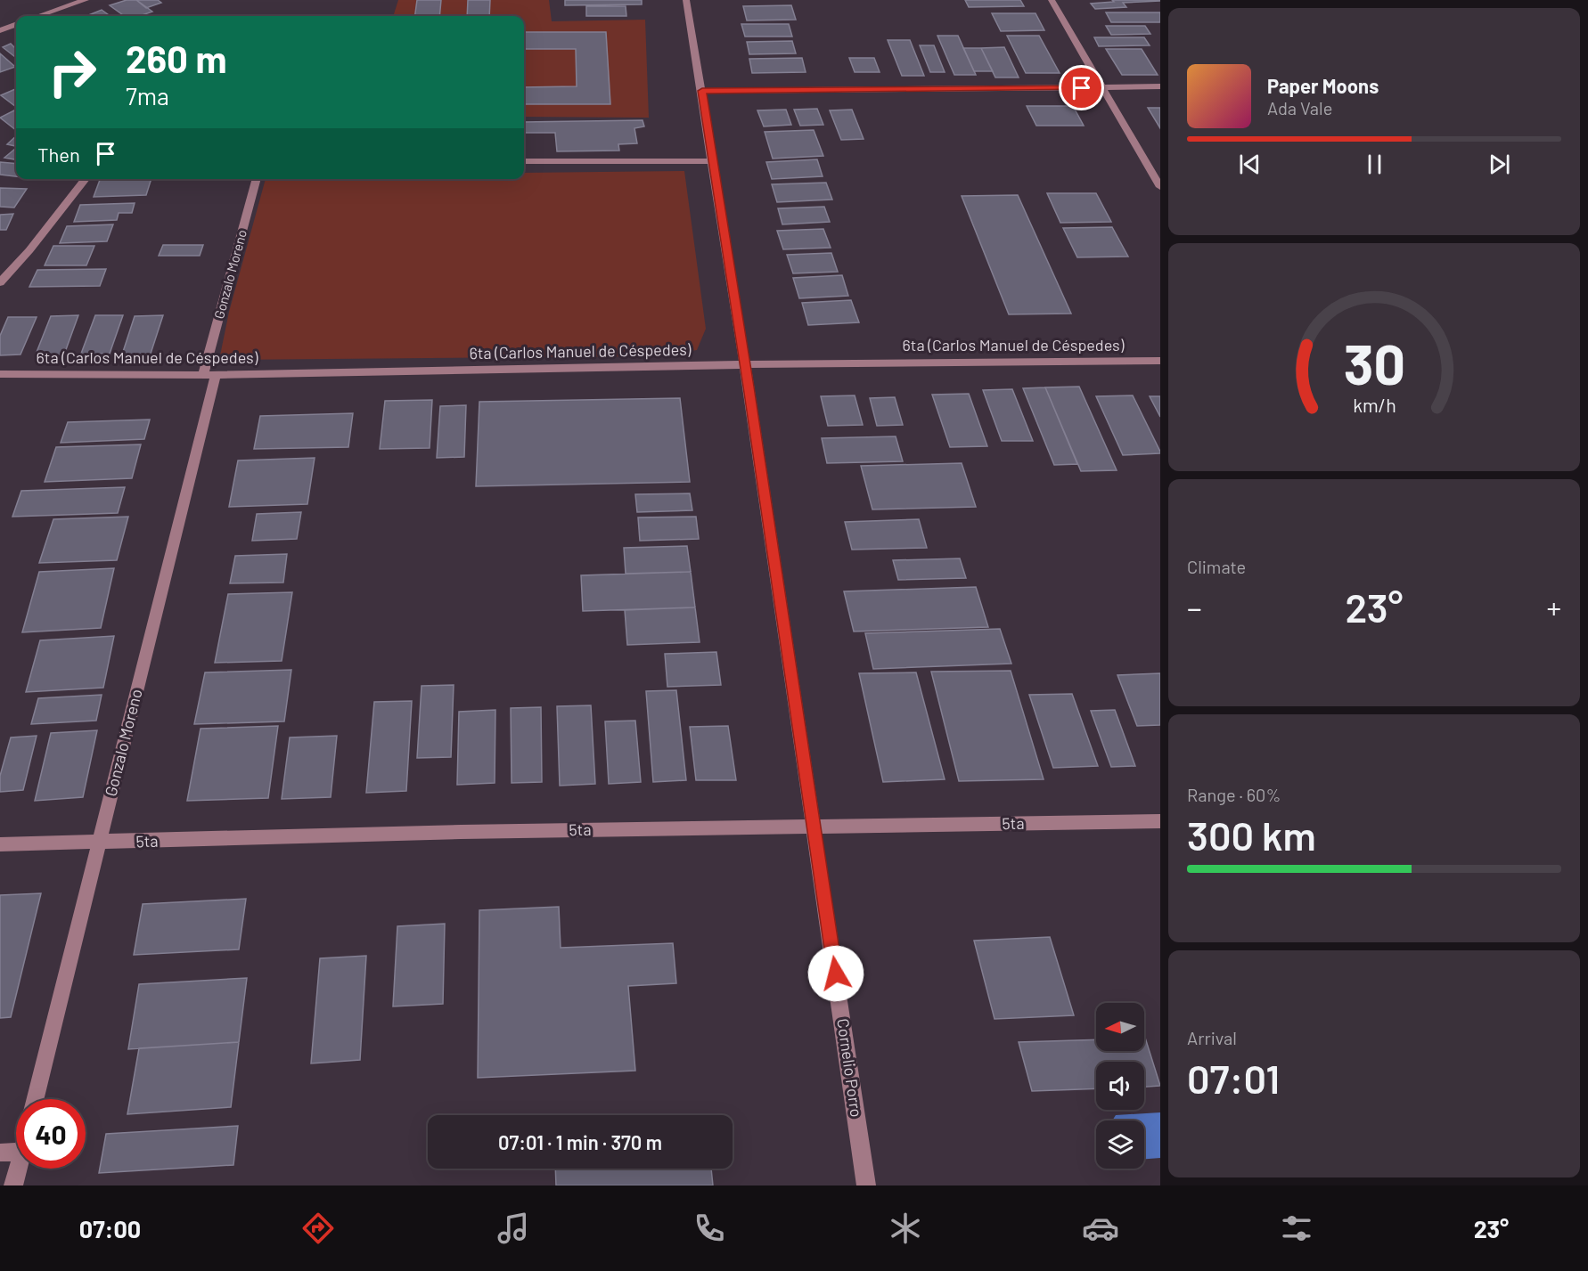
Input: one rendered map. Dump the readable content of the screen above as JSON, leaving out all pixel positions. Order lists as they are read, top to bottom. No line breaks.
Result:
{"streets":{"street":["Gonzalo Moreno","6ta (Carlos Manuel de Céspedes)","5ta","Cornelio Porro"]},"crossings":[["Gonzalo Moreno","6ta (Carlos Manuel de Céspedes)"],["Gonzalo Moreno","5ta"],["6ta (Carlos Manuel de Céspedes)","Cornelio Porro"],["5ta","Cornelio Porro"]],"north":"left","page":{"turn":["260 m","7ma"],"song":["Paper Moons","Ada Vale"],"then":"Then","tile":["Climate",["Range · 60%","300 km"],["Arrival","07:01"]],"heat":["−","23°","+"],"limit":"40","trip":"07:01 · 1 min · 370 m","tabs":["07:00","23°"],"gauge":["30","km/h"]}}
